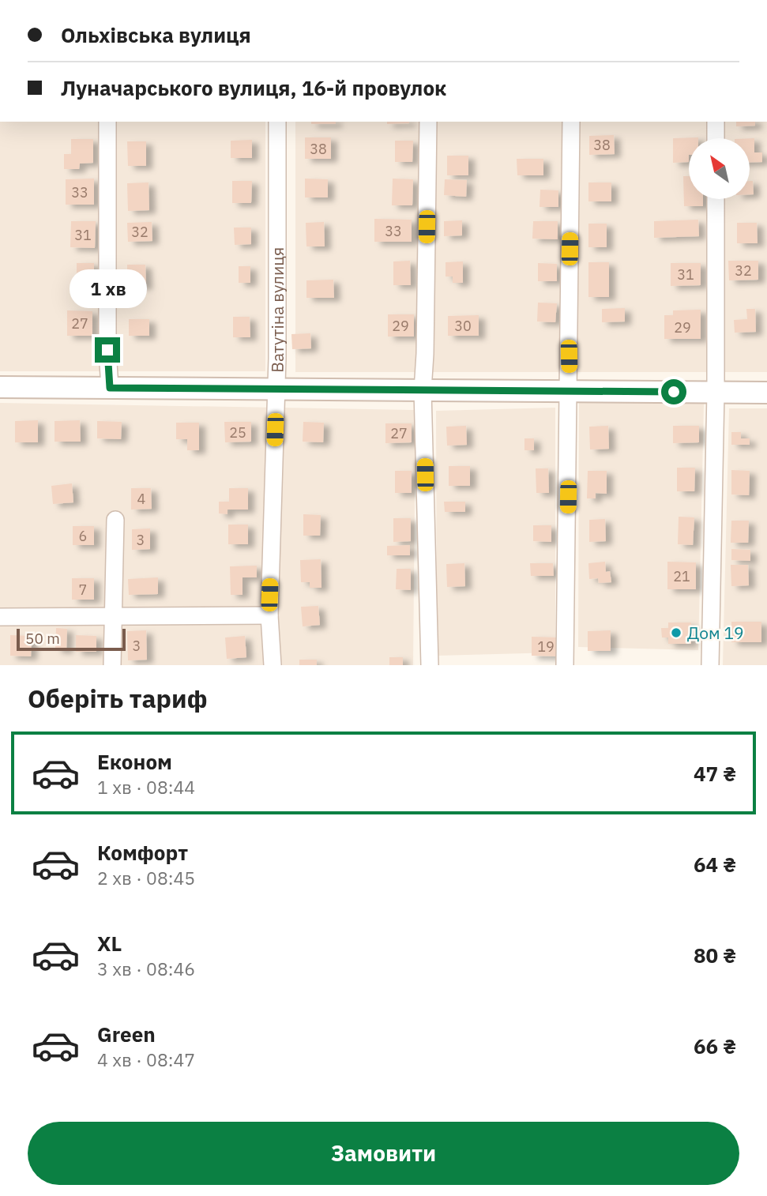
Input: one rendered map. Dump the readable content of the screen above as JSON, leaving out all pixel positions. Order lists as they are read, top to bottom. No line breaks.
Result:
{"streets":{"street":["Ватутіна вулиця"]},"places":["Дом 19"],"house_numbers":["38","38","33","33","32","31","32","31","27","29","30","29","25","27","4","6","3","21","7","3","19"],"scale_bar":"50 m","north":"top left","page":{"banner":["Ольхівська вулиця","Луначарського вулиця, 16-й провулок"],"bubble":"1 хв","scale":"50 m","heading":"Оберіть тариф","list":[{"name":"Економ","note":"1 хв · 08:44","value":"47 ₴"},{"name":"Комфорт","note":"2 хв · 08:45","value":"64 ₴"},{"name":"XL","note":"3 хв · 08:46","value":"80 ₴"},{"name":"Green","note":"4 хв · 08:47","value":"66 ₴"}],"buttons":"Замовити"}}
